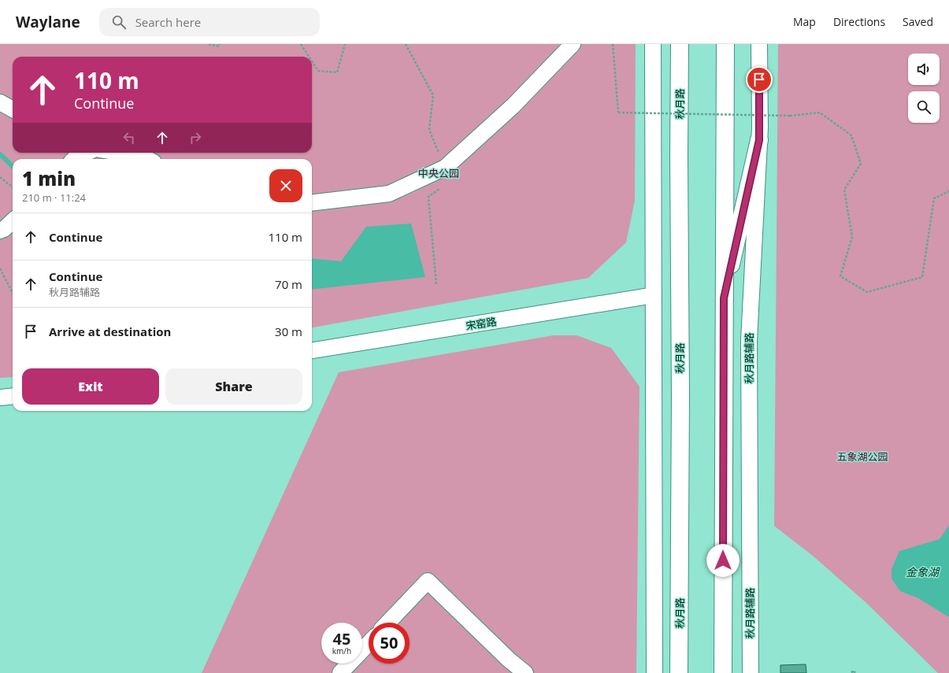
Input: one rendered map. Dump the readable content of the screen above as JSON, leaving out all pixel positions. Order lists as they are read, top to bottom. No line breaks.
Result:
{"streets":{"main road":["秋月路"],"street":["宋窑路","秋月路辅路"]},"water":["金象湖"],"parks":["中央公园","五象湖公园"],"page":{"header":"Waylane","search":"Search here","nav":["Map","Directions","Saved"],"turn":["110 m","Continue"],"heading":["1 min","210 m · 11:24"],"list":[{"name":"Continue","value":"110 m"},{"name":"Continue","note":"秋月路辅路","value":"70 m"},{"name":"Arrive at destination","value":"30 m"}],"buttons":["Exit","Share"],"speed":"45 km/h","limit":"50"}}
